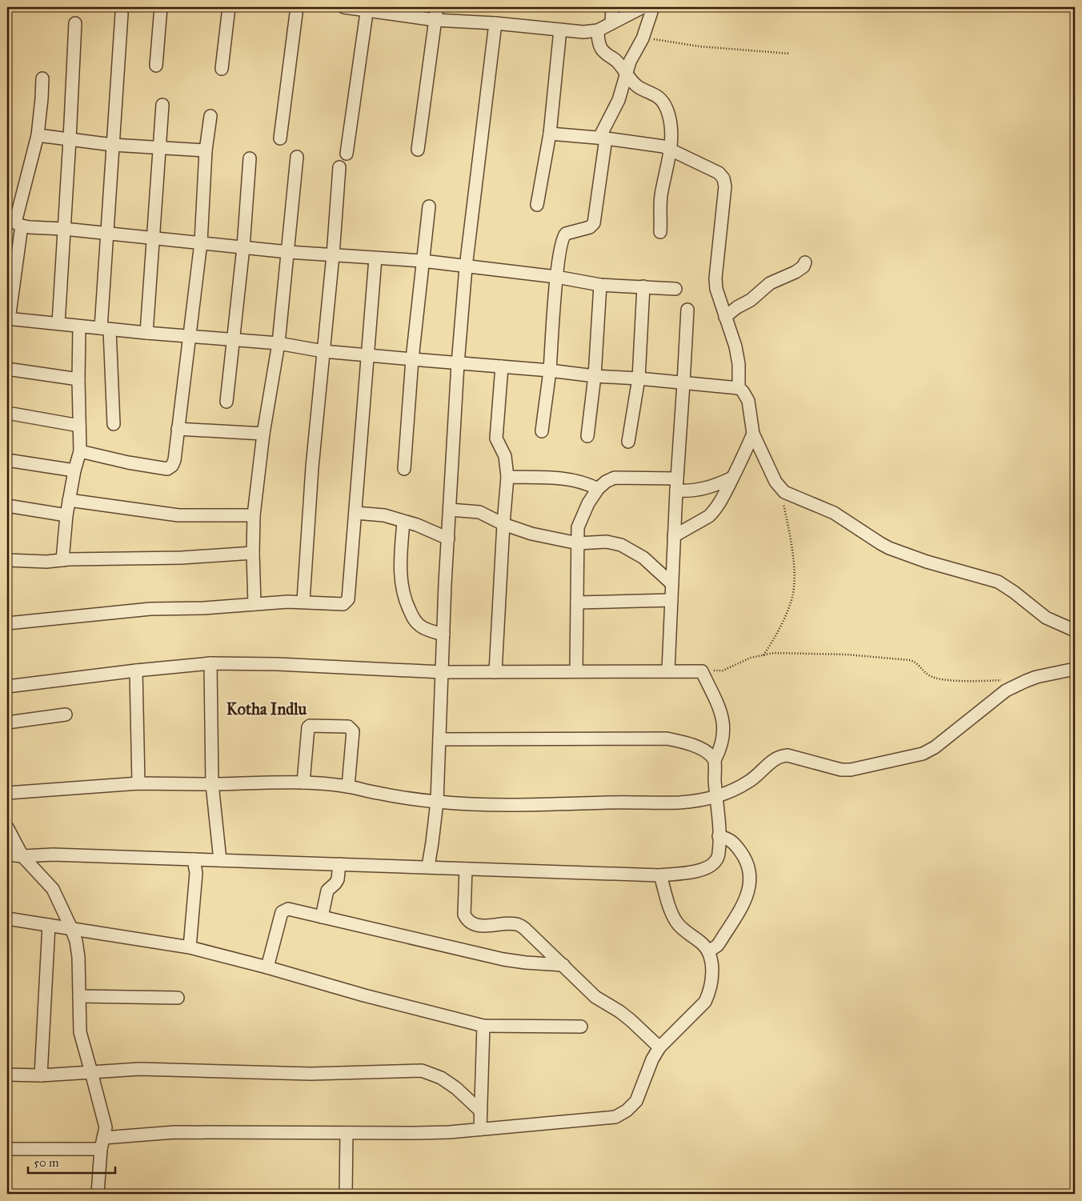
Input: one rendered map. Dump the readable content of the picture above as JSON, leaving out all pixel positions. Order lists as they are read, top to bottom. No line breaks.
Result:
{"districts":["Kotha Indlu"],"scale_bar":"50 m"}
